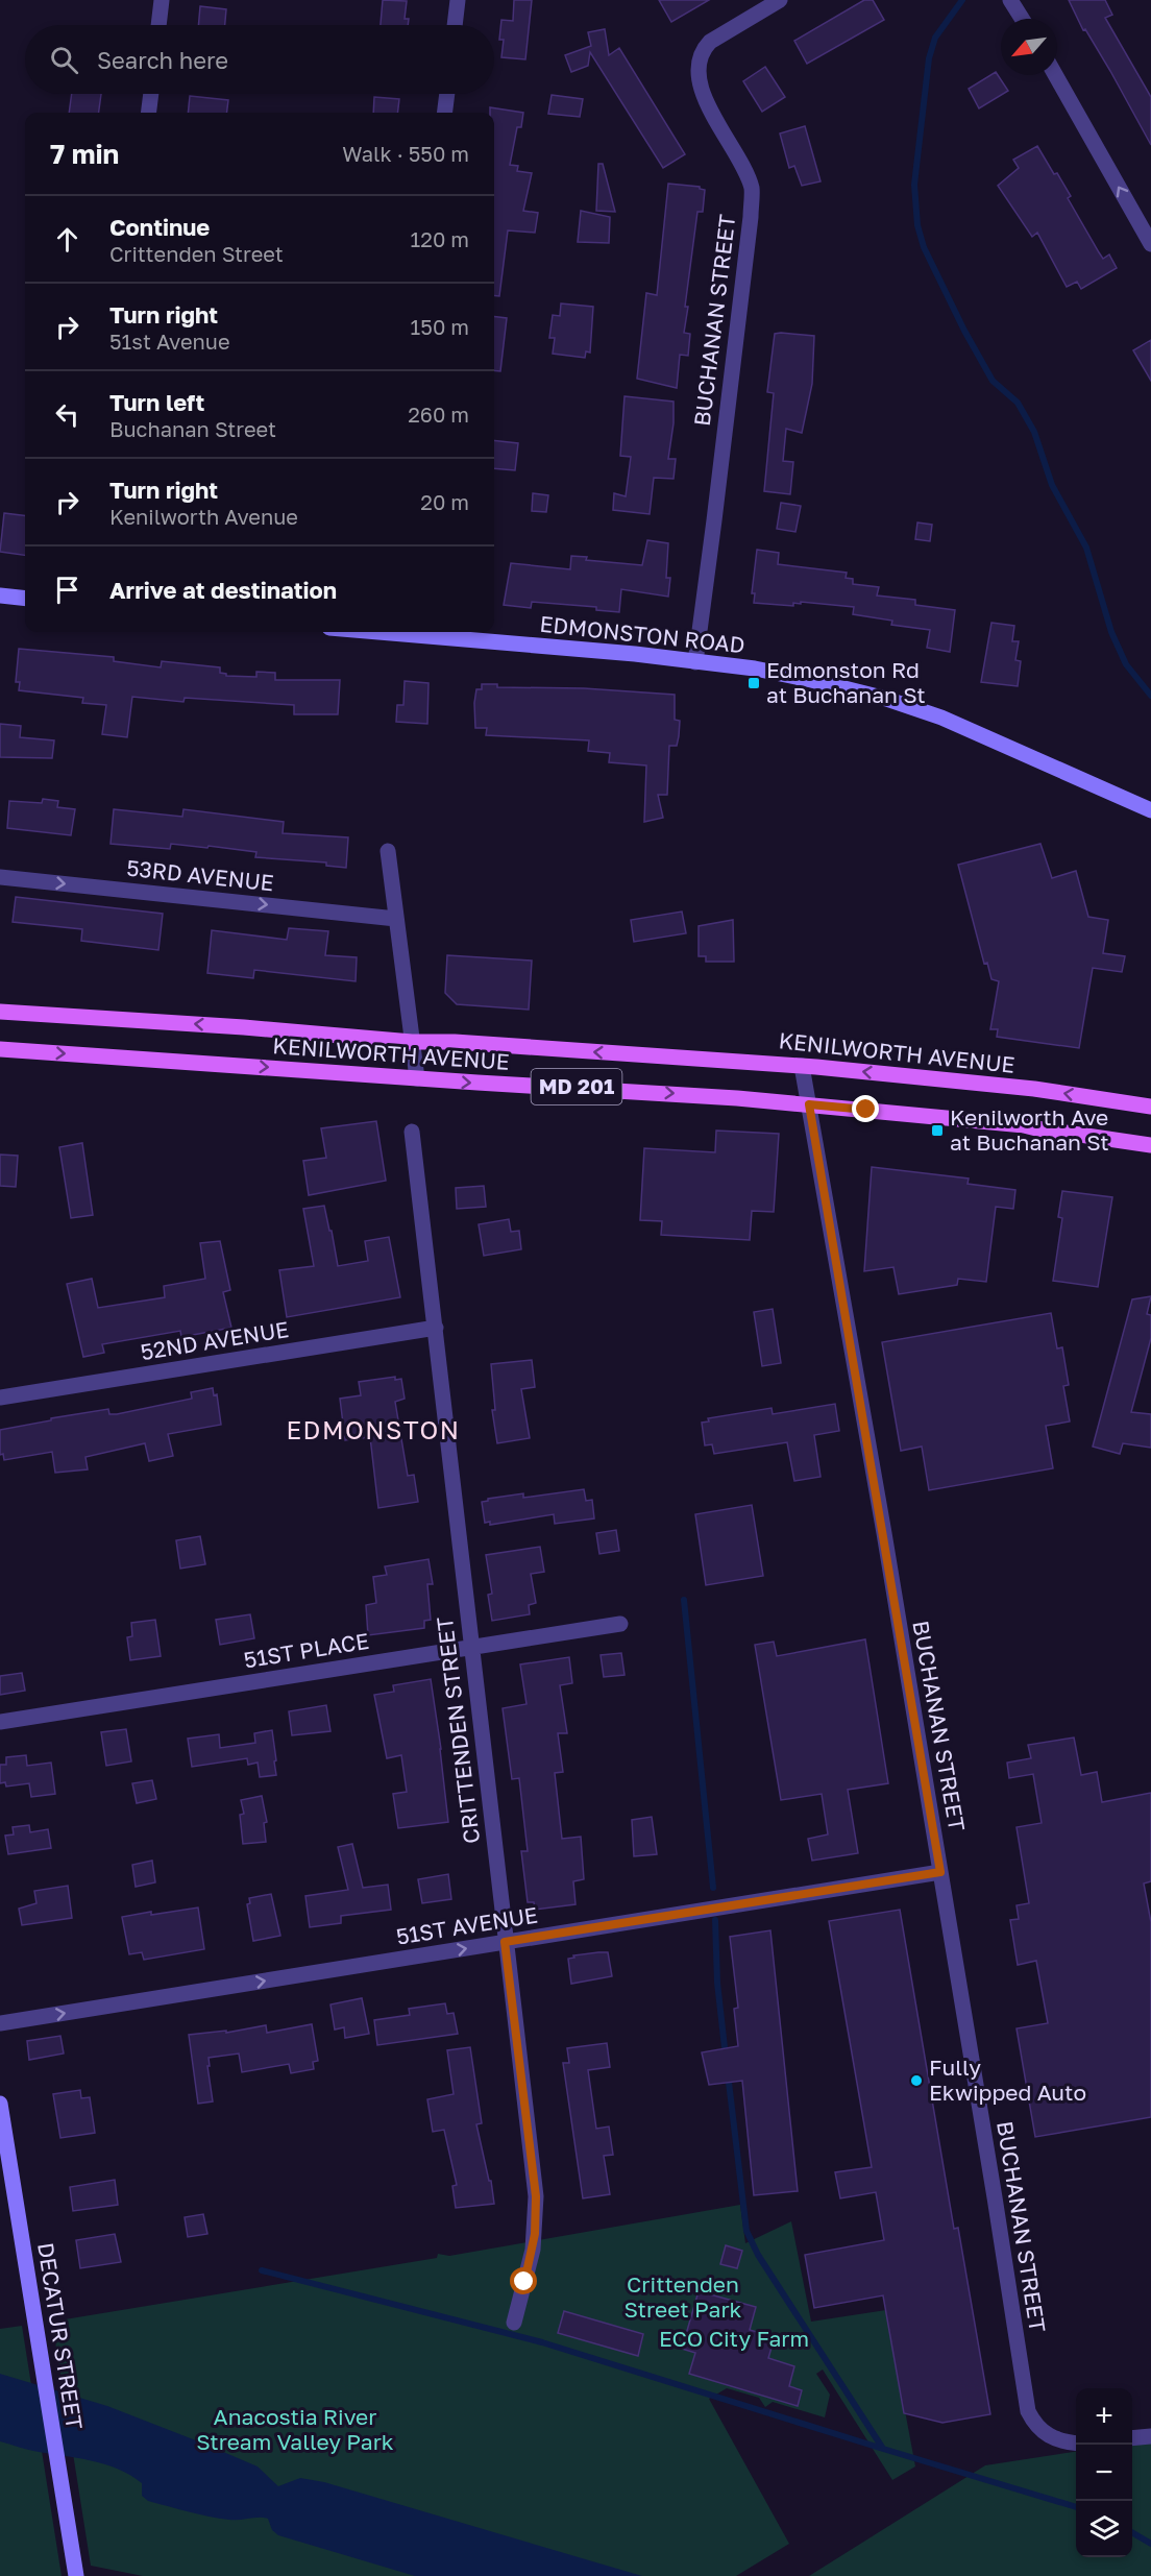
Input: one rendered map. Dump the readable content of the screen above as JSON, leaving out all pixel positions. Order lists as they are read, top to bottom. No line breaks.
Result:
{"streets":{"main road":["KENILWORTH AVENUE","MD 201"],"street":["BUCHANAN STREET","EDMONSTON ROAD","53RD AVENUE","52ND AVENUE","51ST PLACE","CRITTENDEN STREET","51ST AVENUE","DECATUR STREET"]},"crossings":[["BUCHANAN STREET","EDMONSTON ROAD"],["BUCHANAN STREET","KENILWORTH AVENUE"],["BUCHANAN STREET","51ST AVENUE"],["52ND AVENUE","CRITTENDEN STREET"],["51ST PLACE","CRITTENDEN STREET"],["CRITTENDEN STREET","51ST AVENUE"]],"one_way":["53RD AVENUE","51ST AVENUE"],"districts":["EDMONSTON"],"parks":["Crittenden Street Park","ECO City Farm","Anacostia River Stream Valley Park"],"places":{"transit":["Edmonston Rd at Buchanan St","Kenilworth Ave at Buchanan St"],"other":["Fully Ekwipped Auto"]},"north":"bottom left","page":{"search":"Search here","heading":["7 min","Walk · 550 m"],"list":[["Continue","Crittenden Street","120 m"],["Turn right","51st Avenue","150 m"],["Turn left","Buchanan Street","260 m"],["Turn right","Kenilworth Avenue","20 m"],"Arrive at destination"],"map_buttons":["+","−"]}}
